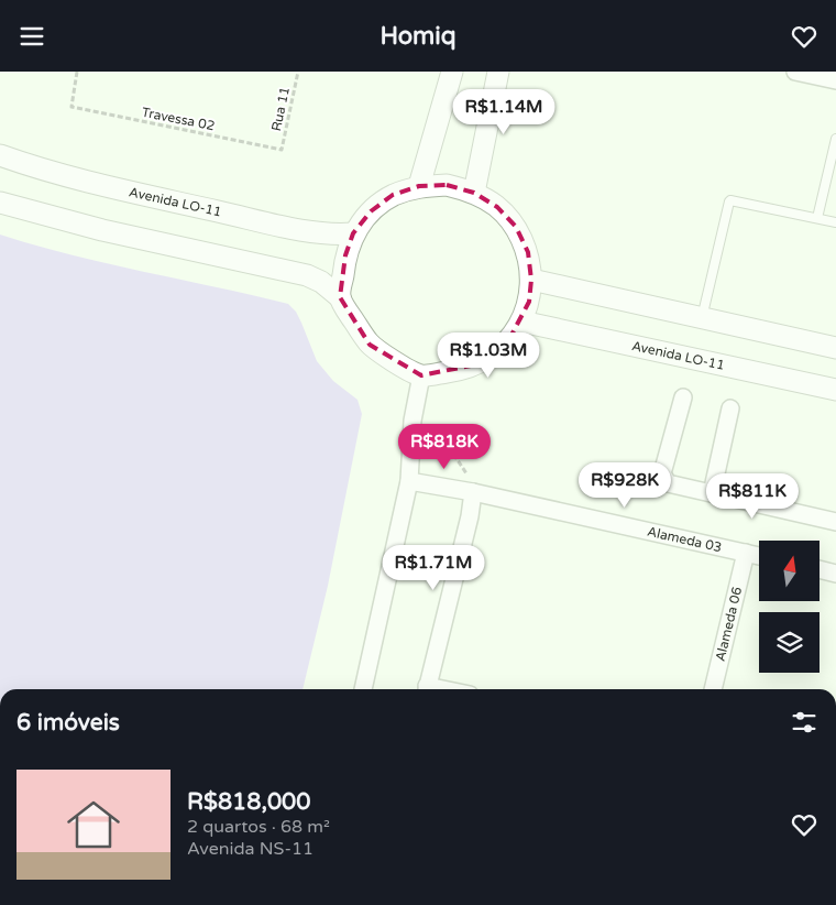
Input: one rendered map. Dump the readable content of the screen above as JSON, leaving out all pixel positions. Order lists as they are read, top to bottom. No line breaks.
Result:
{"streets":{"street":["Avenida LO-11","Alameda 03","Alameda 06"],"path":["Rua 11","Travessa 02"]},"crossings":[["Rua 11","Travessa 02"],["Alameda 03","Alameda 06"]],"north":"top","page":{"header":"Homiq","price":["R$1.14M","R$1.03M","R$818K","R$928K","R$811K","R$1.71M"],"heading":"6 imóveis","list":[{"name":"R$818,000","note":"2 quartos · 68 m² · Avenida NS-11"}]}}
